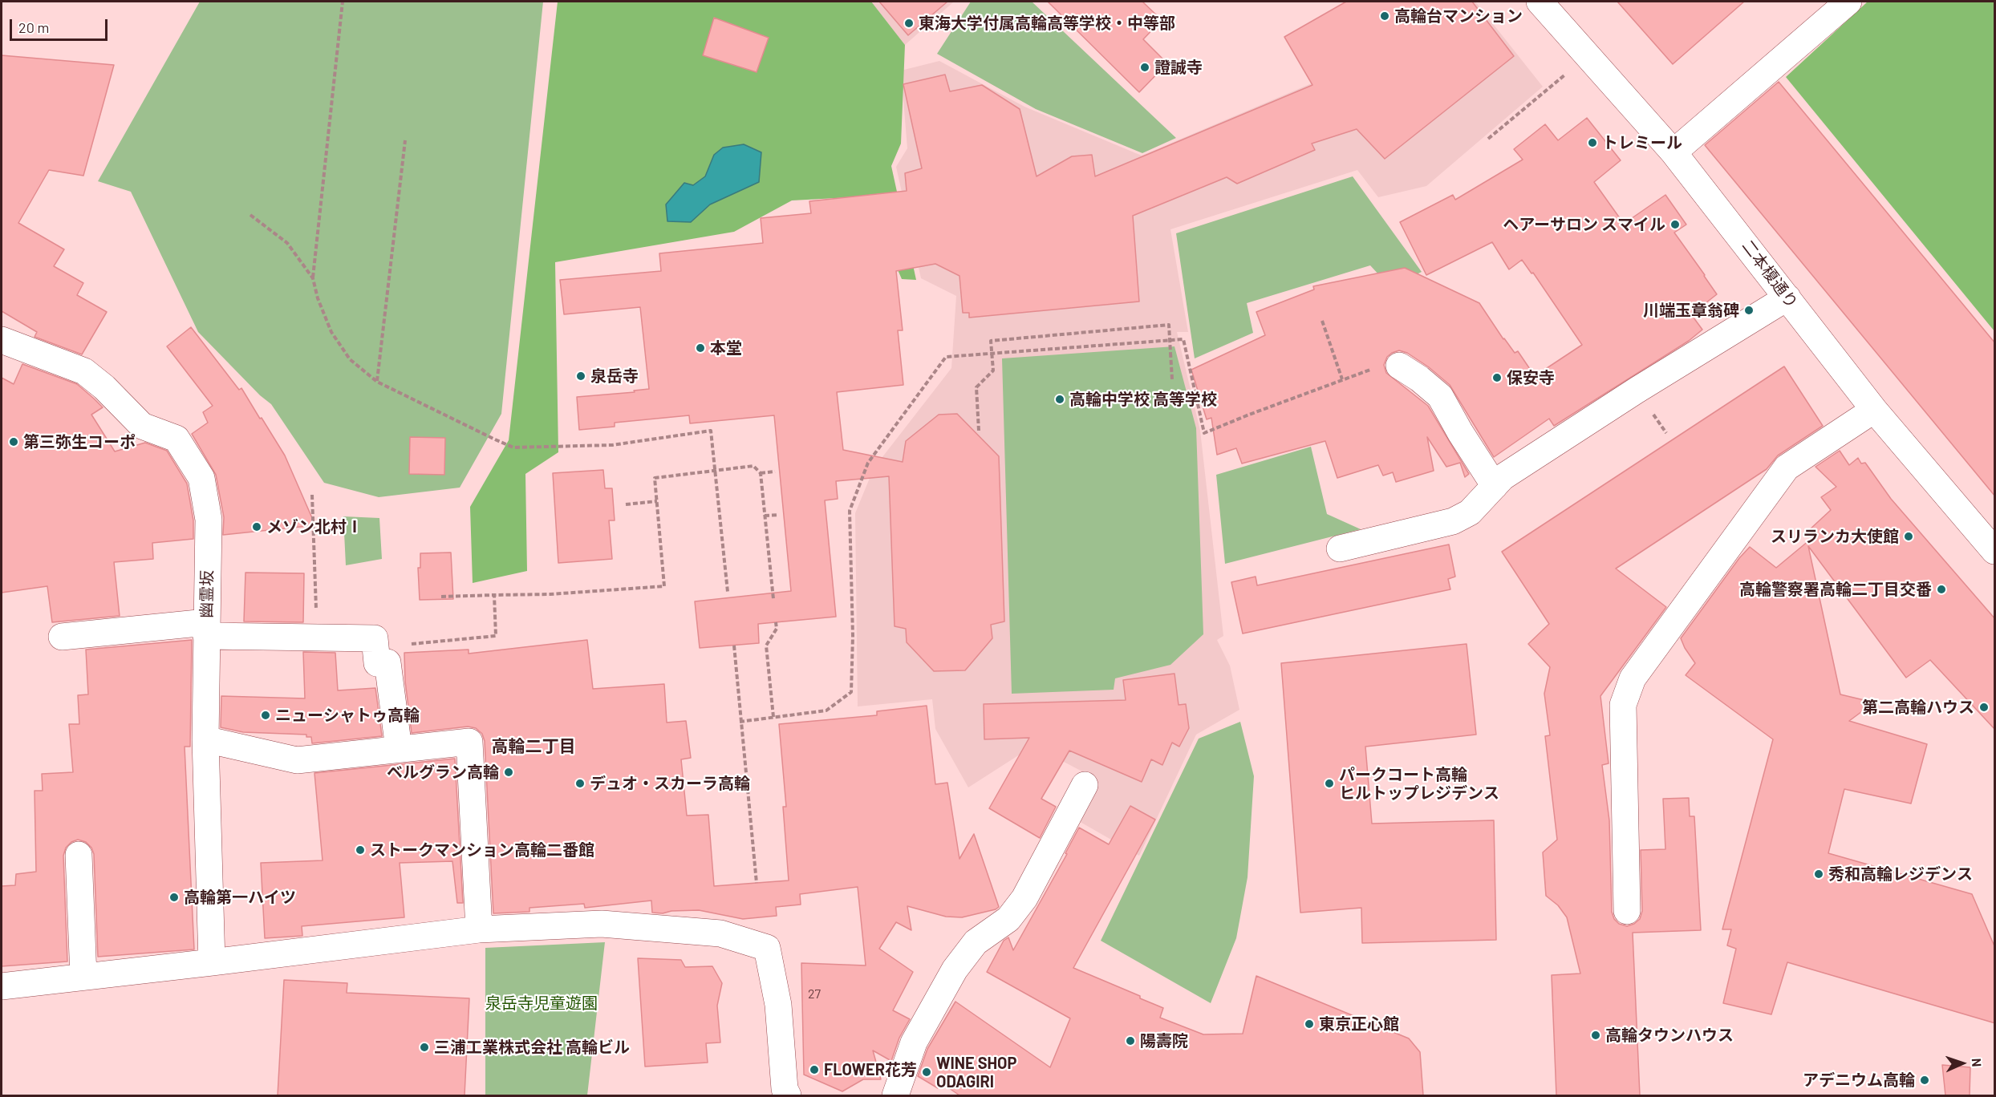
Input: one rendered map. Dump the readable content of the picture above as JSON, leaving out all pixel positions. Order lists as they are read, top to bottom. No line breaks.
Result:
{"streets":{"street":["二本榎通り","幽霊坂"]},"districts":["高輪二丁目"],"parks":["泉岳寺児童遊園"],"places":["高輪台マンション","東海大学付属高輪高等学校・中等部","證誠寺","トレミール","ヘアーサロン スマイル","川端玉章翁碑","本堂","泉岳寺","保安寺","高輪中学校 高等学校","第三弥生コーポ","メゾン北村Ⅰ","スリランカ大使館","高輪警察署高輪二丁目交番","第二高輪ハウス","ニューシャトゥ高輪","ベルグラン高輪","デュオ・スカーラ高輪","パークコート高輪 ヒルトップレジデンス","ストークマンション高輪二番館","秀和高輪レジデンス","高輪第一ハイツ","東京正心館","高輪タウンハウス","陽壽院","三浦工業株式会社 高輪ビル","FLOWER花芳","WINE SHOP ODAGIRI","アデニウム高輪"],"house_numbers":["27"],"scale_bar":"20 m","north":"right"}
